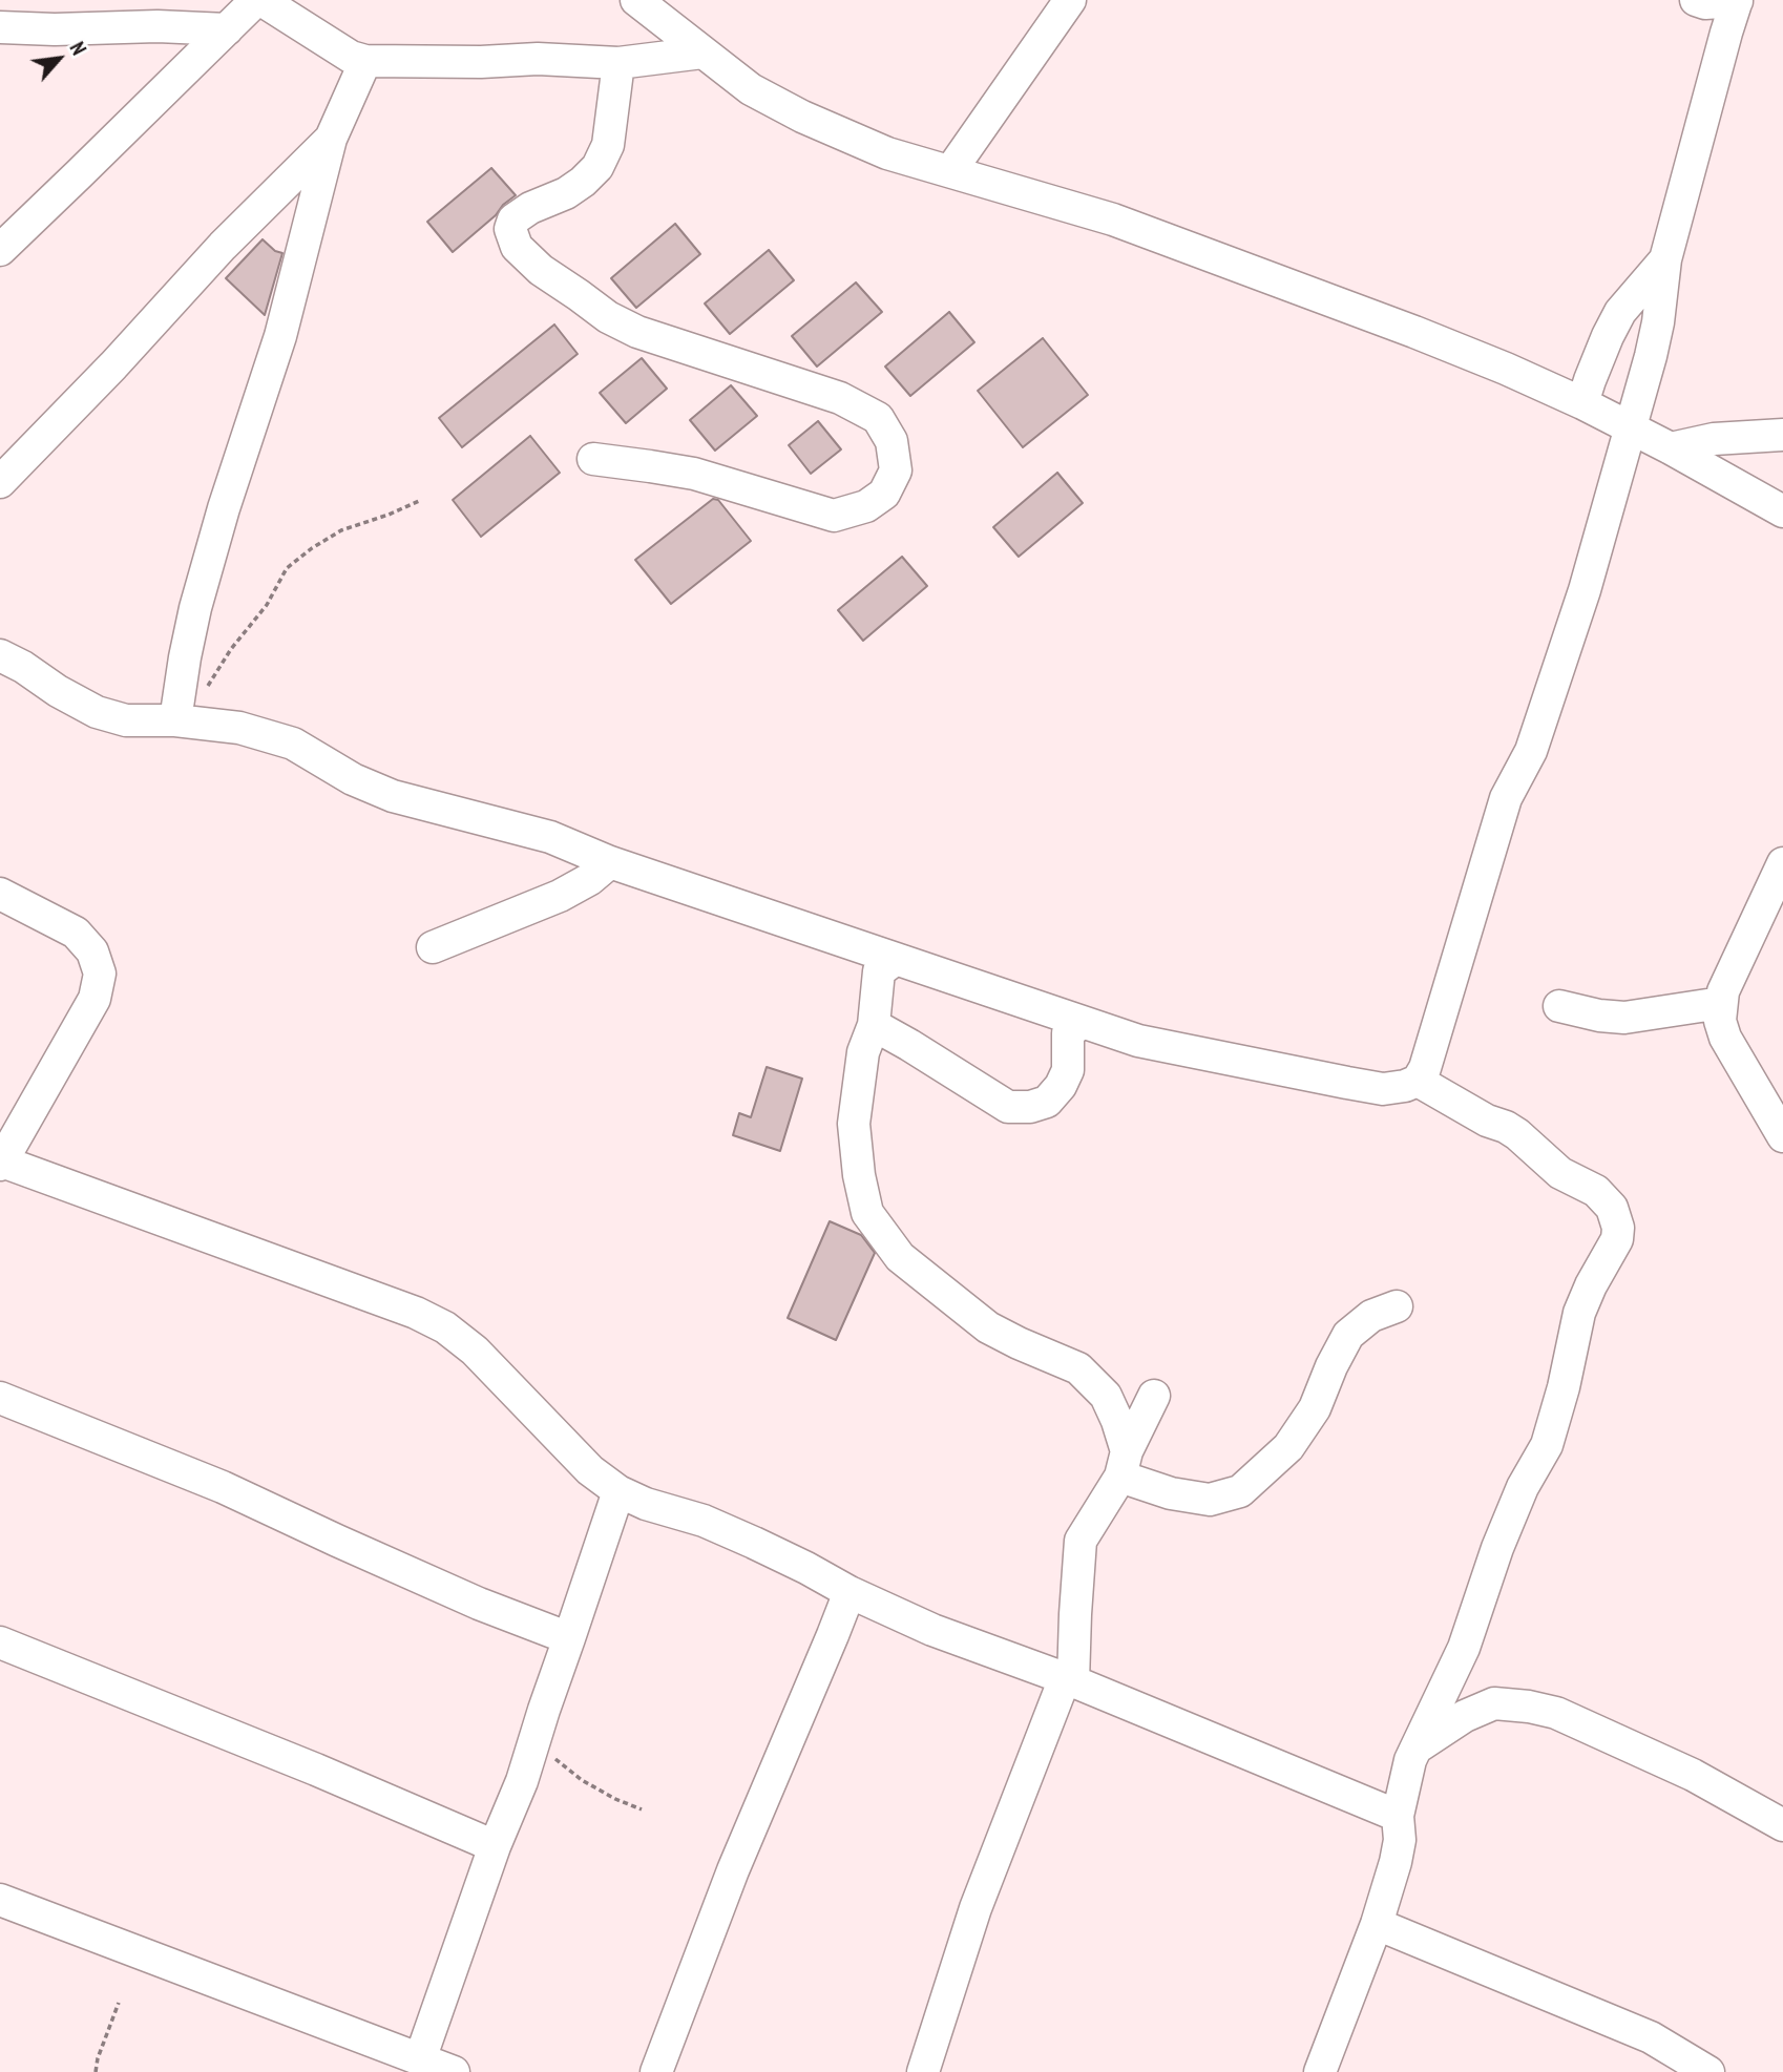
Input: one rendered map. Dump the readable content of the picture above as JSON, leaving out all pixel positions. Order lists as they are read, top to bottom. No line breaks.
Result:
{"north":"top right"}
